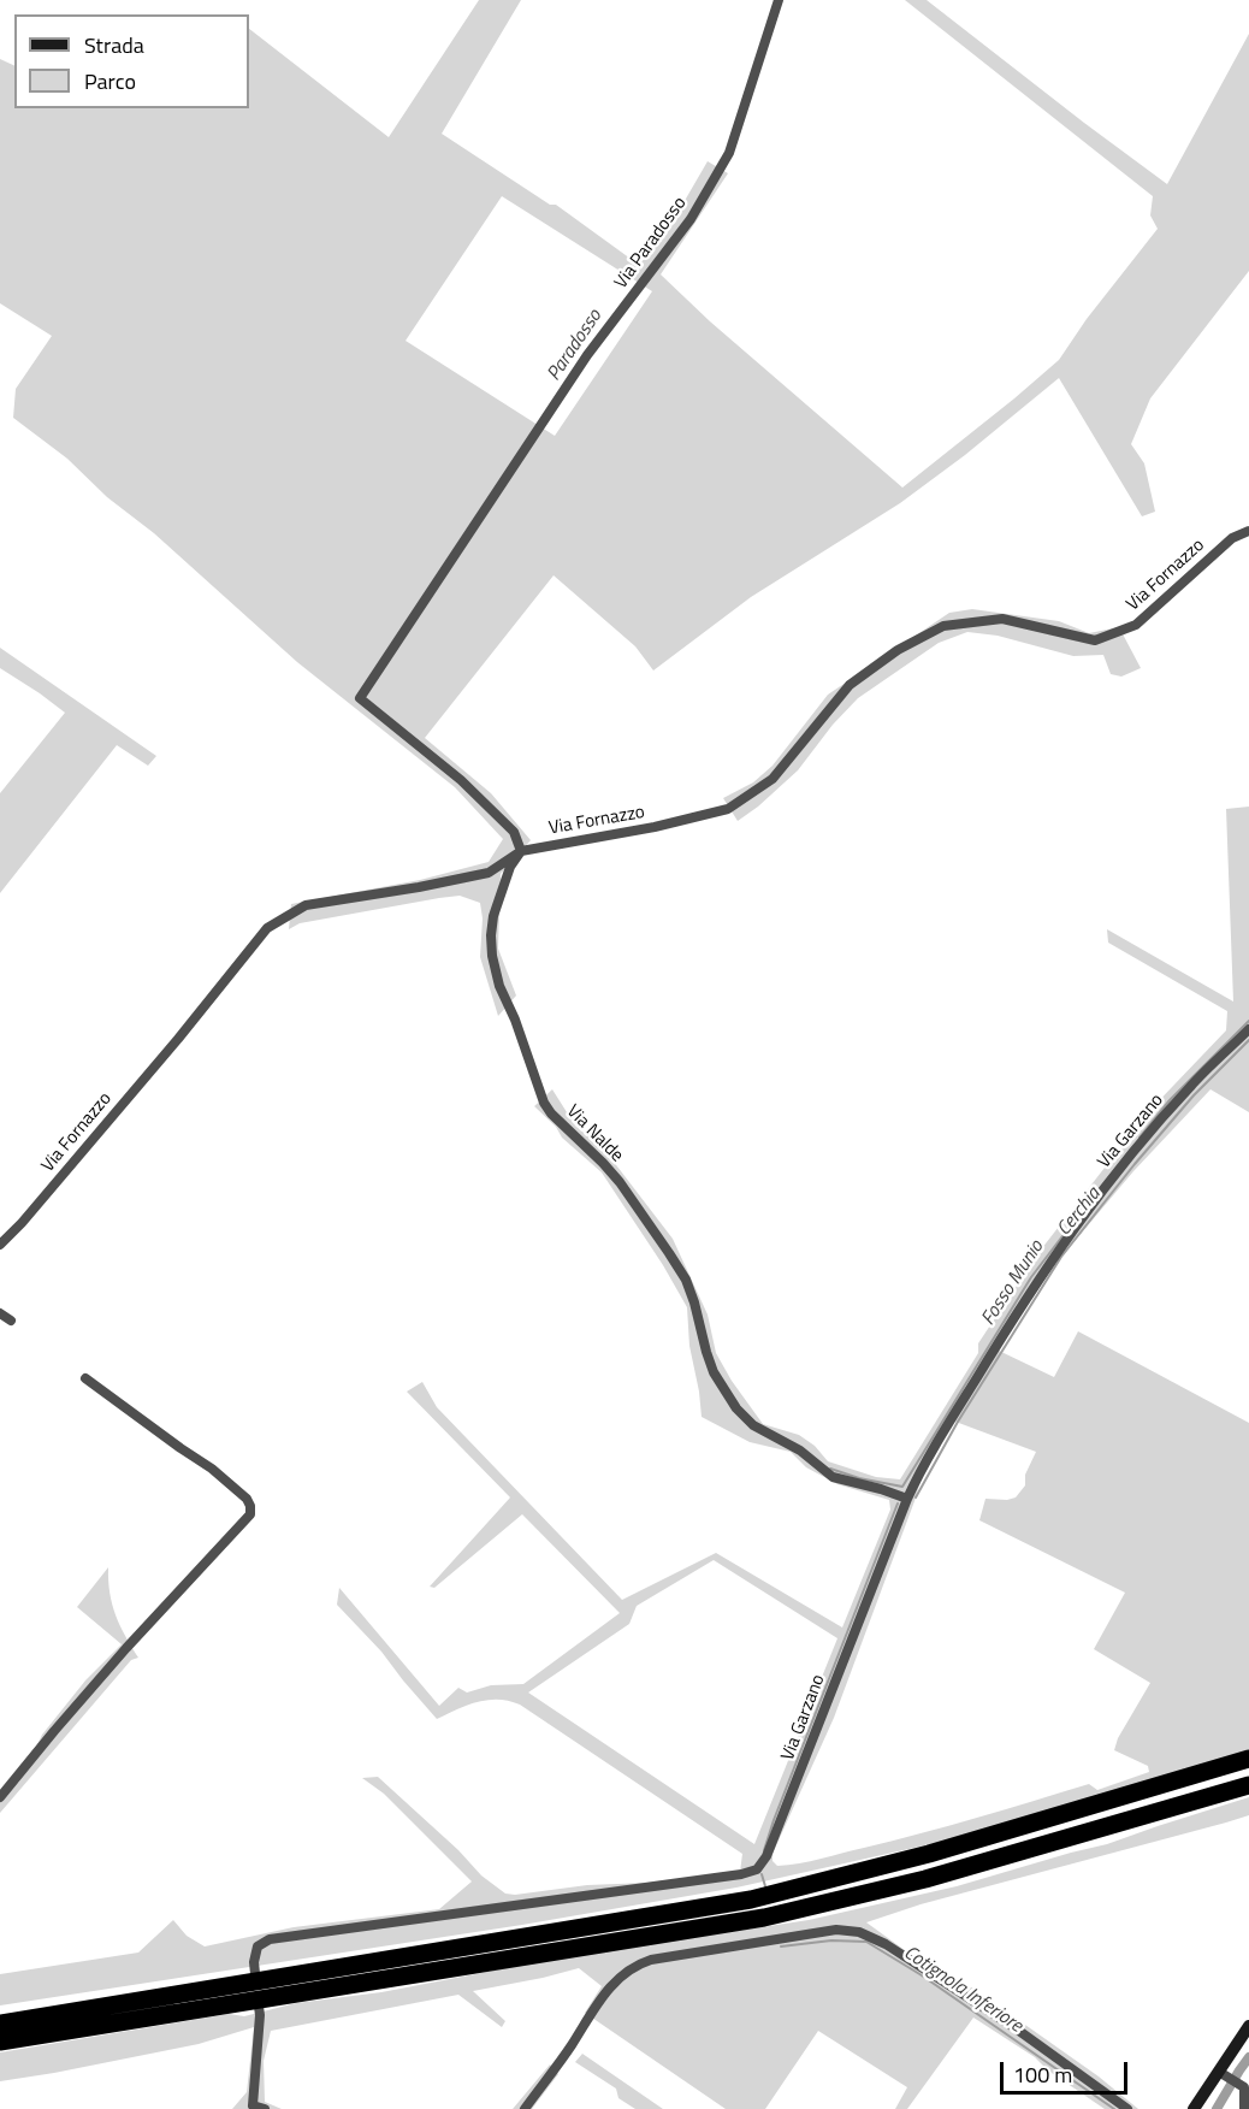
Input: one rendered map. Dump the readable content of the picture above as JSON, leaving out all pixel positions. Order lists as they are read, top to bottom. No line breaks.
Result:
{"streets":{"street":["Via Paradosso","Via Fornazzo","Via Garzano","Via Nalde"]},"crossings":[["Via Paradosso","Via Fornazzo"],["Via Paradosso","Via Nalde"],["Via Fornazzo","Via Nalde"],["Via Garzano","Via Nalde"]],"water":["Paradosso","Cerchia","Fosso Munio","Cotignola Inferiore"],"legend":["Strada","Parco"],"scale_bar":"100 m"}
